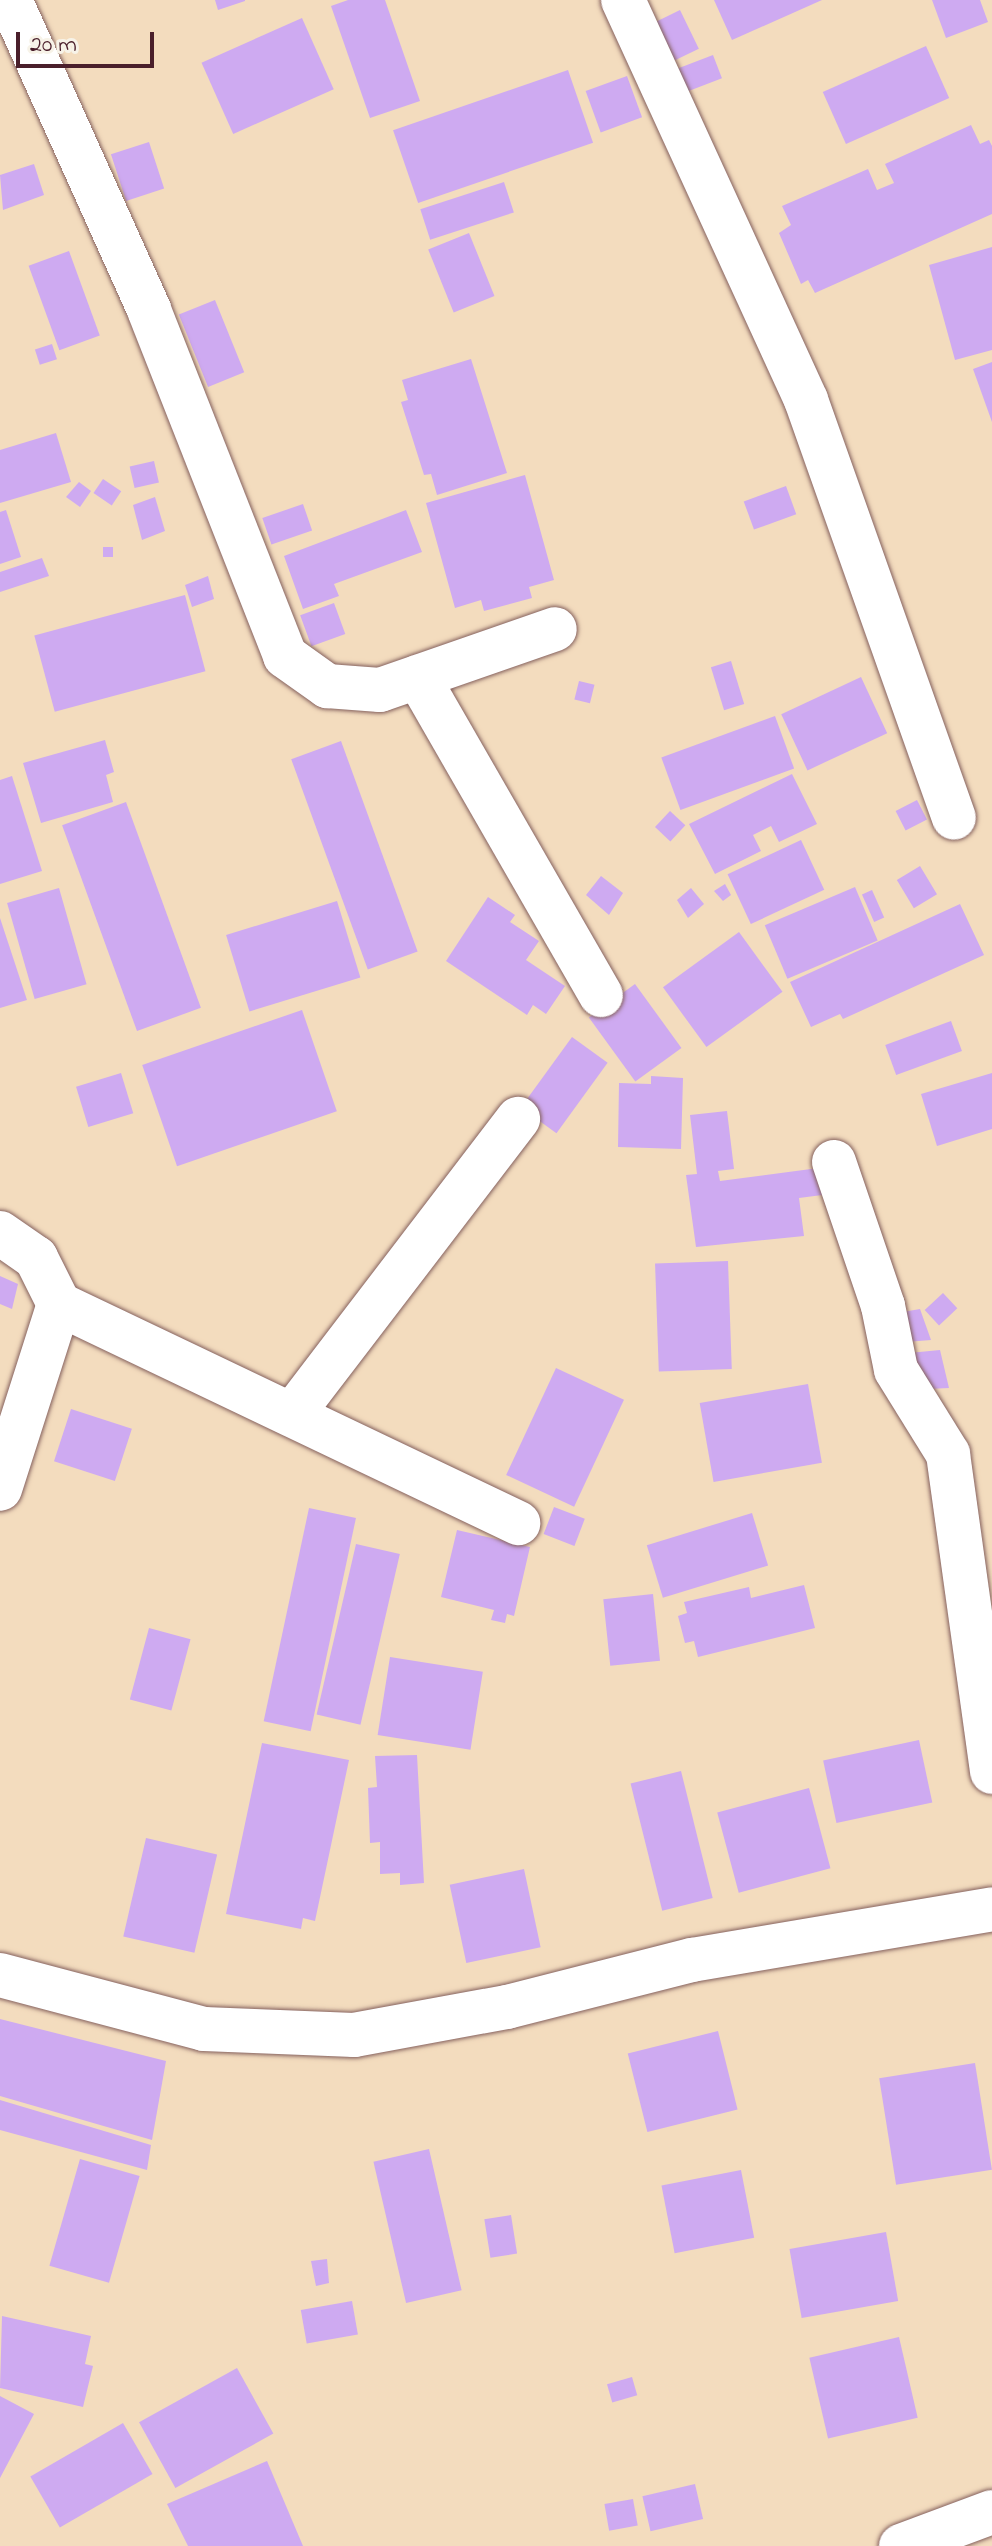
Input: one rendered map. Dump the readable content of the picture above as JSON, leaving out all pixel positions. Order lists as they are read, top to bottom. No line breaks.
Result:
{"scale_bar":"20 m"}
